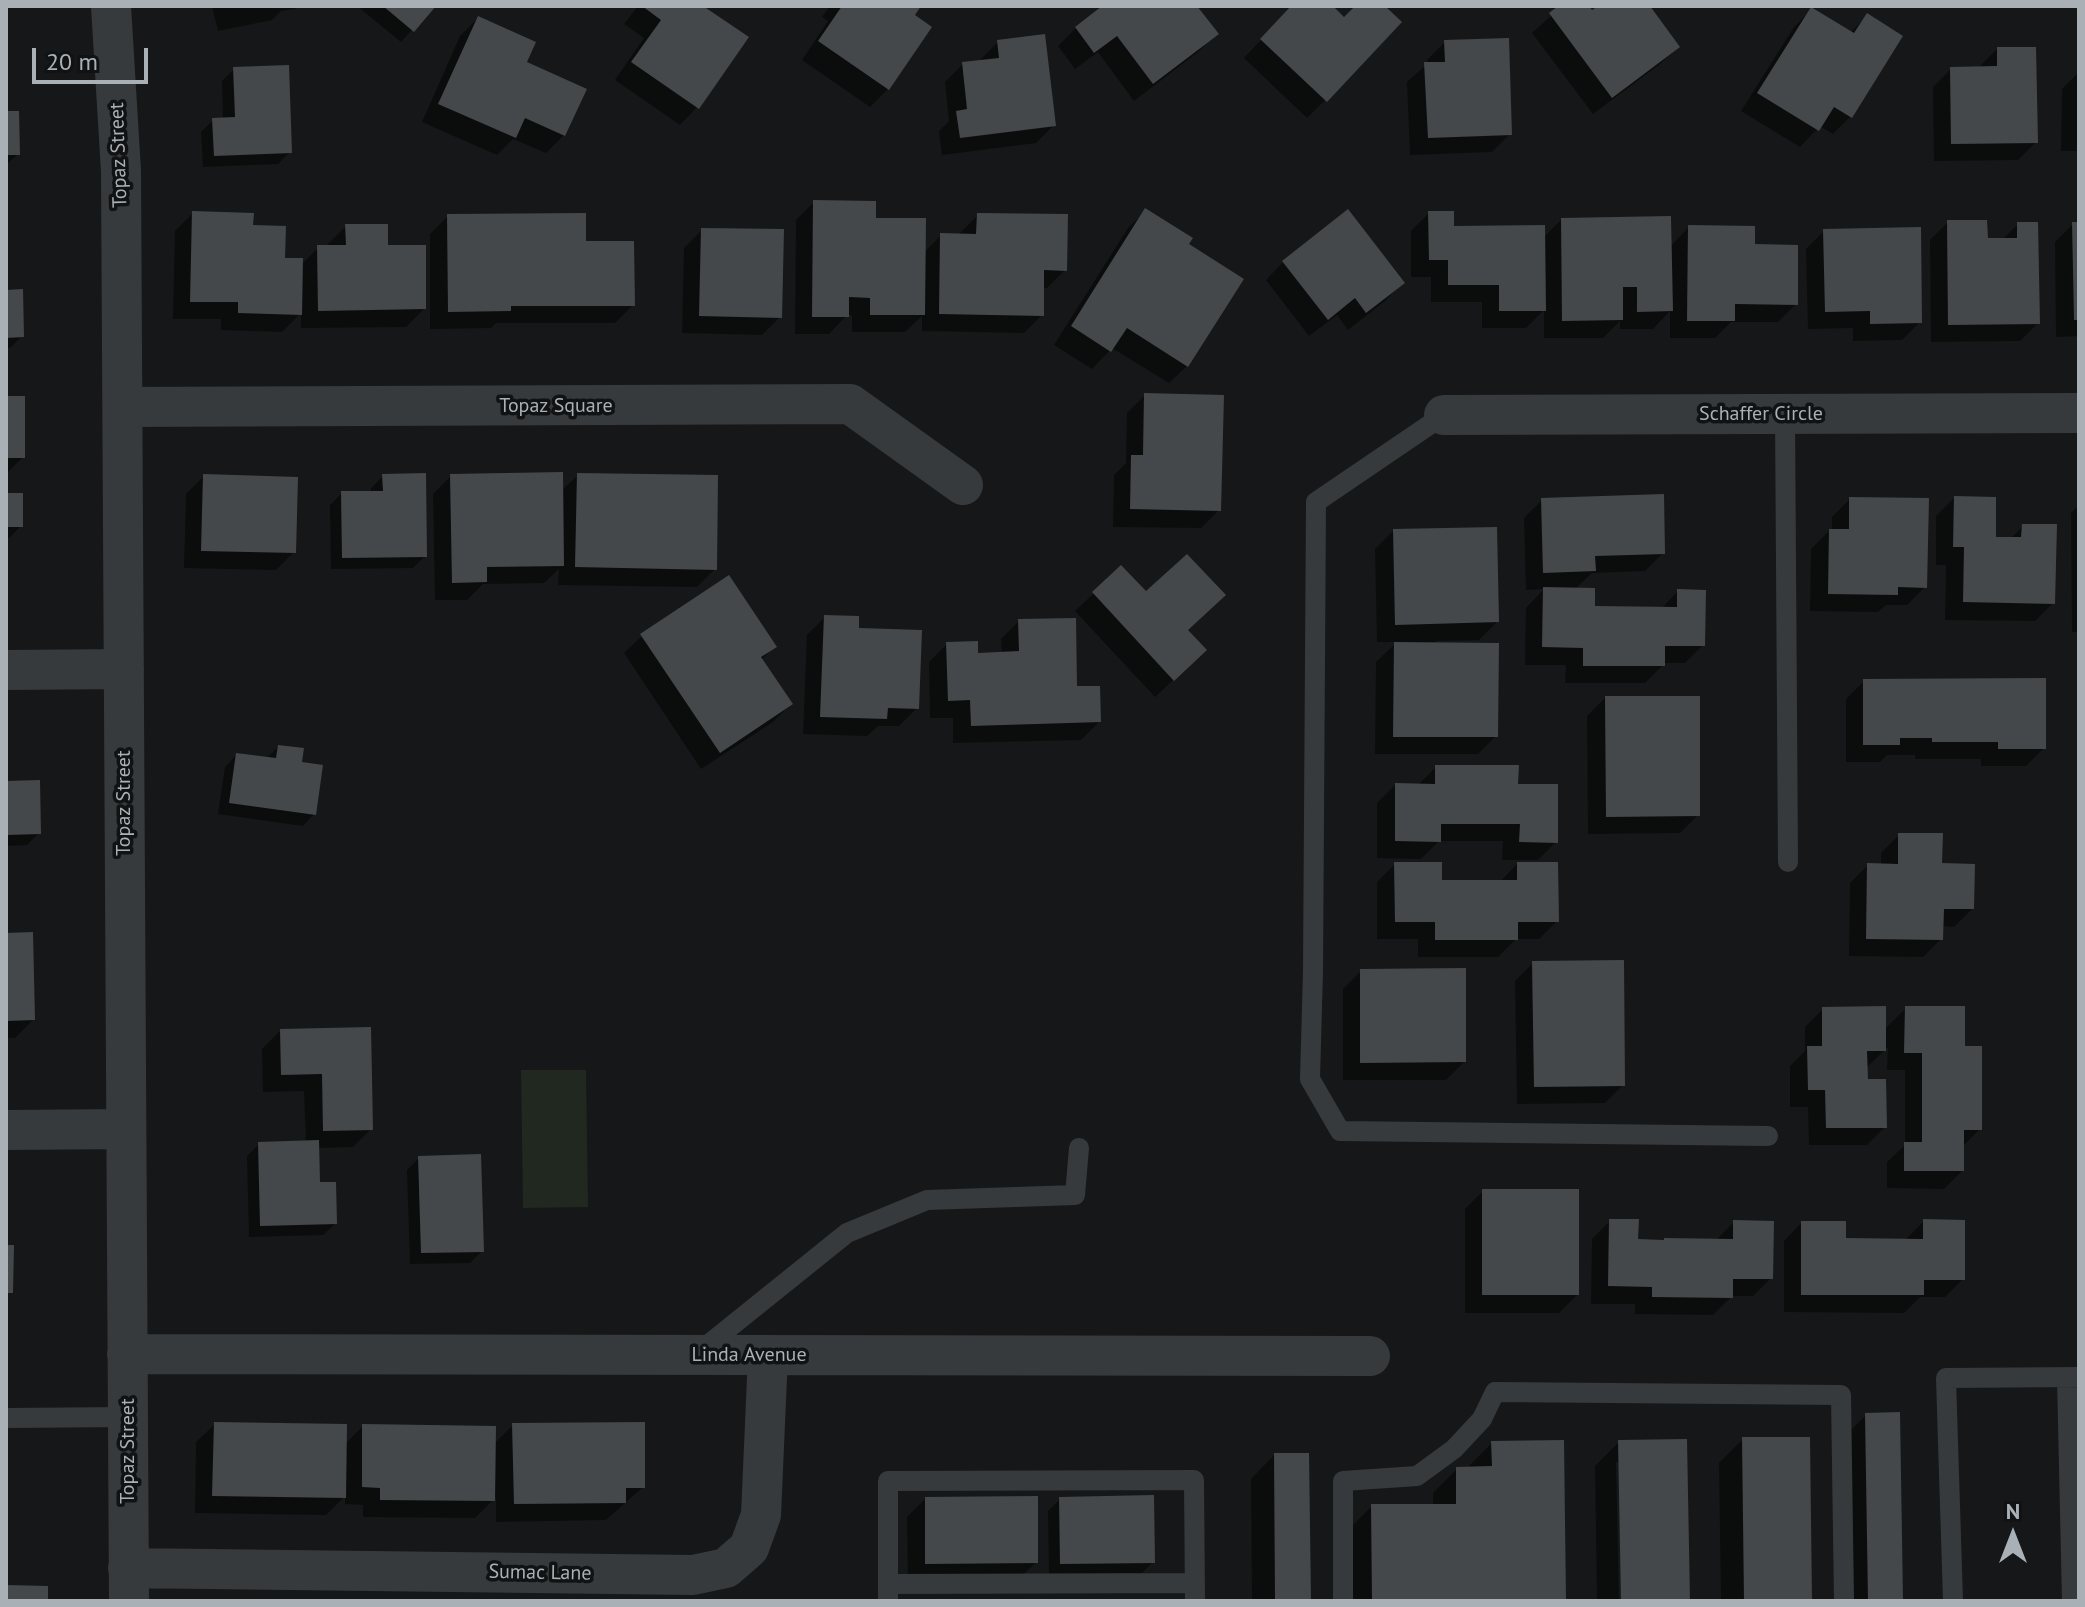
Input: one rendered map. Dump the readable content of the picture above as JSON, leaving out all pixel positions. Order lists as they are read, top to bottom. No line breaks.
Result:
{"streets":{"street":["Topaz Street","Topaz Square","Schaffer Circle","Linda Avenue","Sumac Lane"]},"crossings":[["Topaz Street","Topaz Square"],["Topaz Street","Linda Avenue"],["Topaz Street","Sumac Lane"],["Linda Avenue","Sumac Lane"]],"scale_bar":"20 m","north":"top"}
